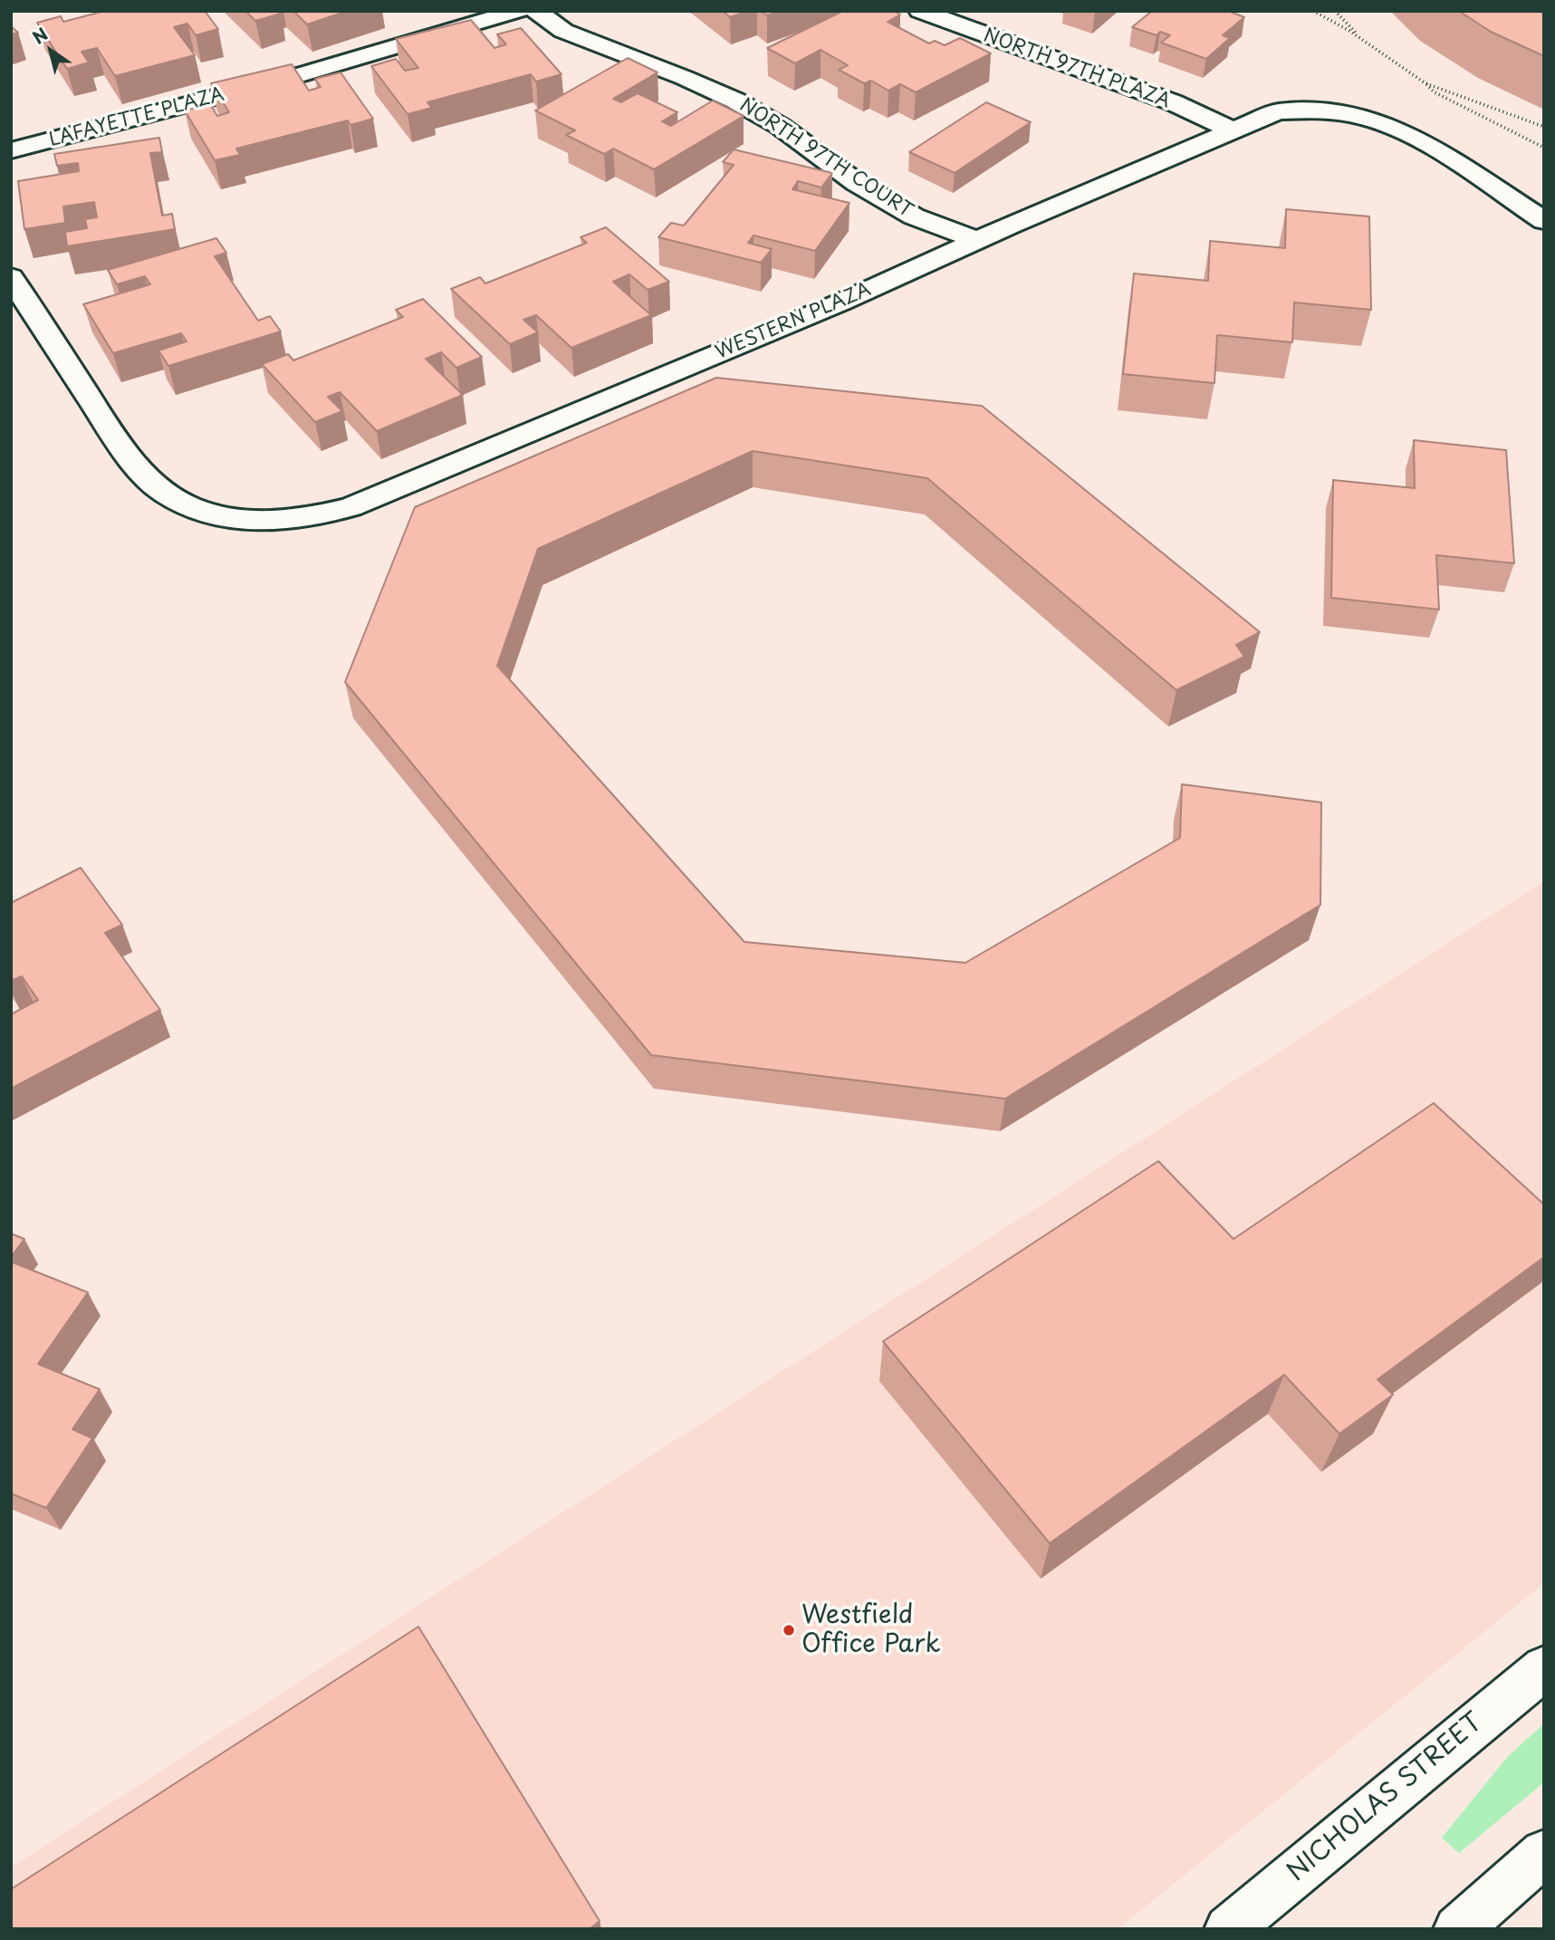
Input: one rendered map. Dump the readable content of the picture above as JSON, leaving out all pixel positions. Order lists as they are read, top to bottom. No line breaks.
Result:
{"streets":{"street":["NORTH 97TH PLAZA","LAFAYETTE PLAZA","NORTH 97TH COURT","WESTERN PLAZA","NICHOLAS STREET"]},"crossings":[["NORTH 97TH PLAZA","WESTERN PLAZA"],["NORTH 97TH COURT","WESTERN PLAZA"]],"places":["Westfield Office Park"],"north":"top left"}
